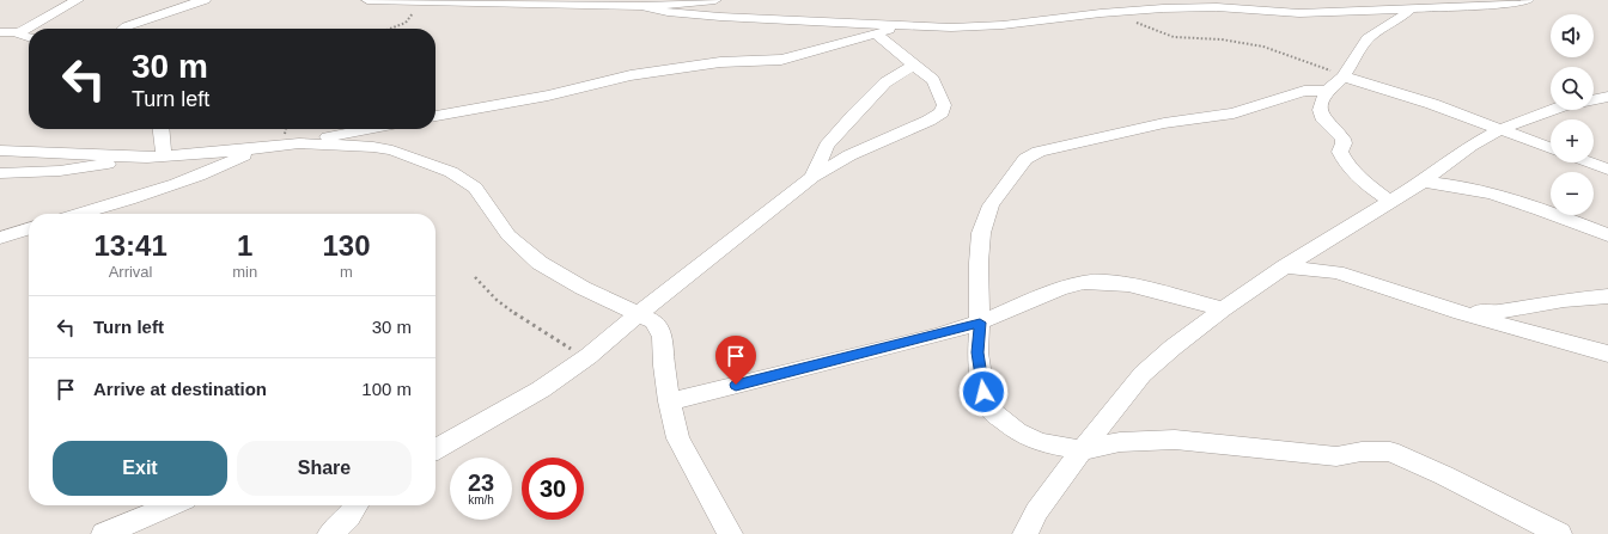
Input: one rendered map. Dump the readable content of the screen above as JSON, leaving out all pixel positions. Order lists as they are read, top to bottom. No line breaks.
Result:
{"page":{"map_buttons":["+","−"],"turn":["30 m","Turn left"],"eta":["13:41","Arrival","1","min","130","m"],"list":[{"name":"Turn left","value":"30 m"},{"name":"Arrive at destination","value":"100 m"}],"buttons":["Exit","Share"],"speed":"23 km/h","limit":"30"}}
